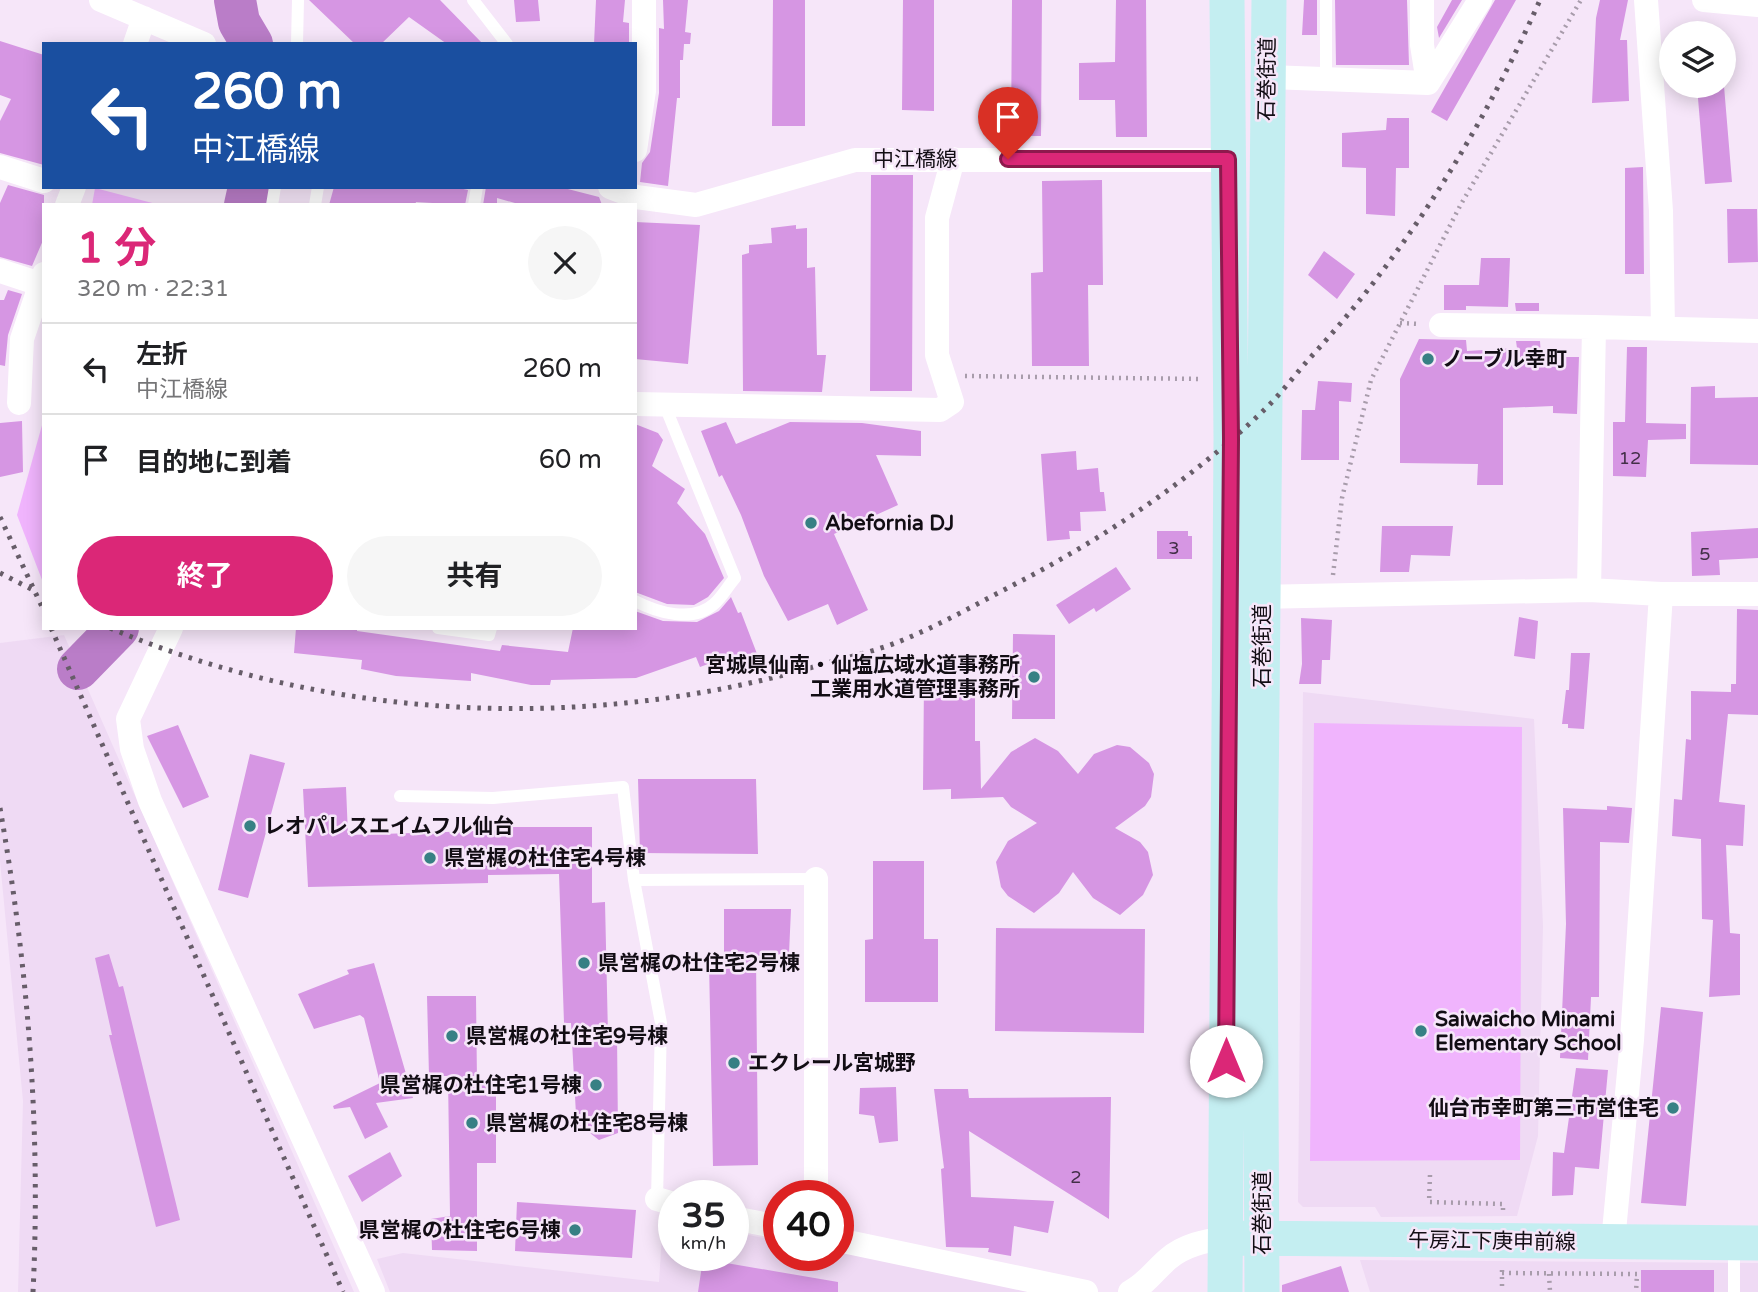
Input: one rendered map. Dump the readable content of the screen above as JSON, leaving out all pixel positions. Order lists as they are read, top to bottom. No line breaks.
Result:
{"streets":{"street":["石巻街道","中江橋線","午房江下庚申前線"]},"crossings":[["石巻街道","中江橋線"],["石巻街道","午房江下庚申前線"]],"places":["ノーブル幸町","Abefornia DJ","宮城県仙南・仙塩広域水道事務所 工業用水道管理事務所","レオパレスエイムフル仙台","県営梶の杜住宅4号棟","県営梶の杜住宅2号棟","Saiwaicho Minami Elementary School","県営梶の杜住宅9号棟","エクレール宮城野","県営梶の杜住宅1号棟","仙台市幸町第三市営住宅","県営梶の杜住宅8号棟","県営梶の杜住宅6号棟"],"house_numbers":["12","3","5","2"],"page":{"turn":["260 m","中江橋線"],"heading":["1 分","320 m · 22:31"],"list":[{"name":"左折","note":"中江橋線","value":"260 m"},{"name":"目的地に到着","value":"60 m"}],"buttons":["終了","共有"],"speed":"35 km/h","limit":"40"}}
